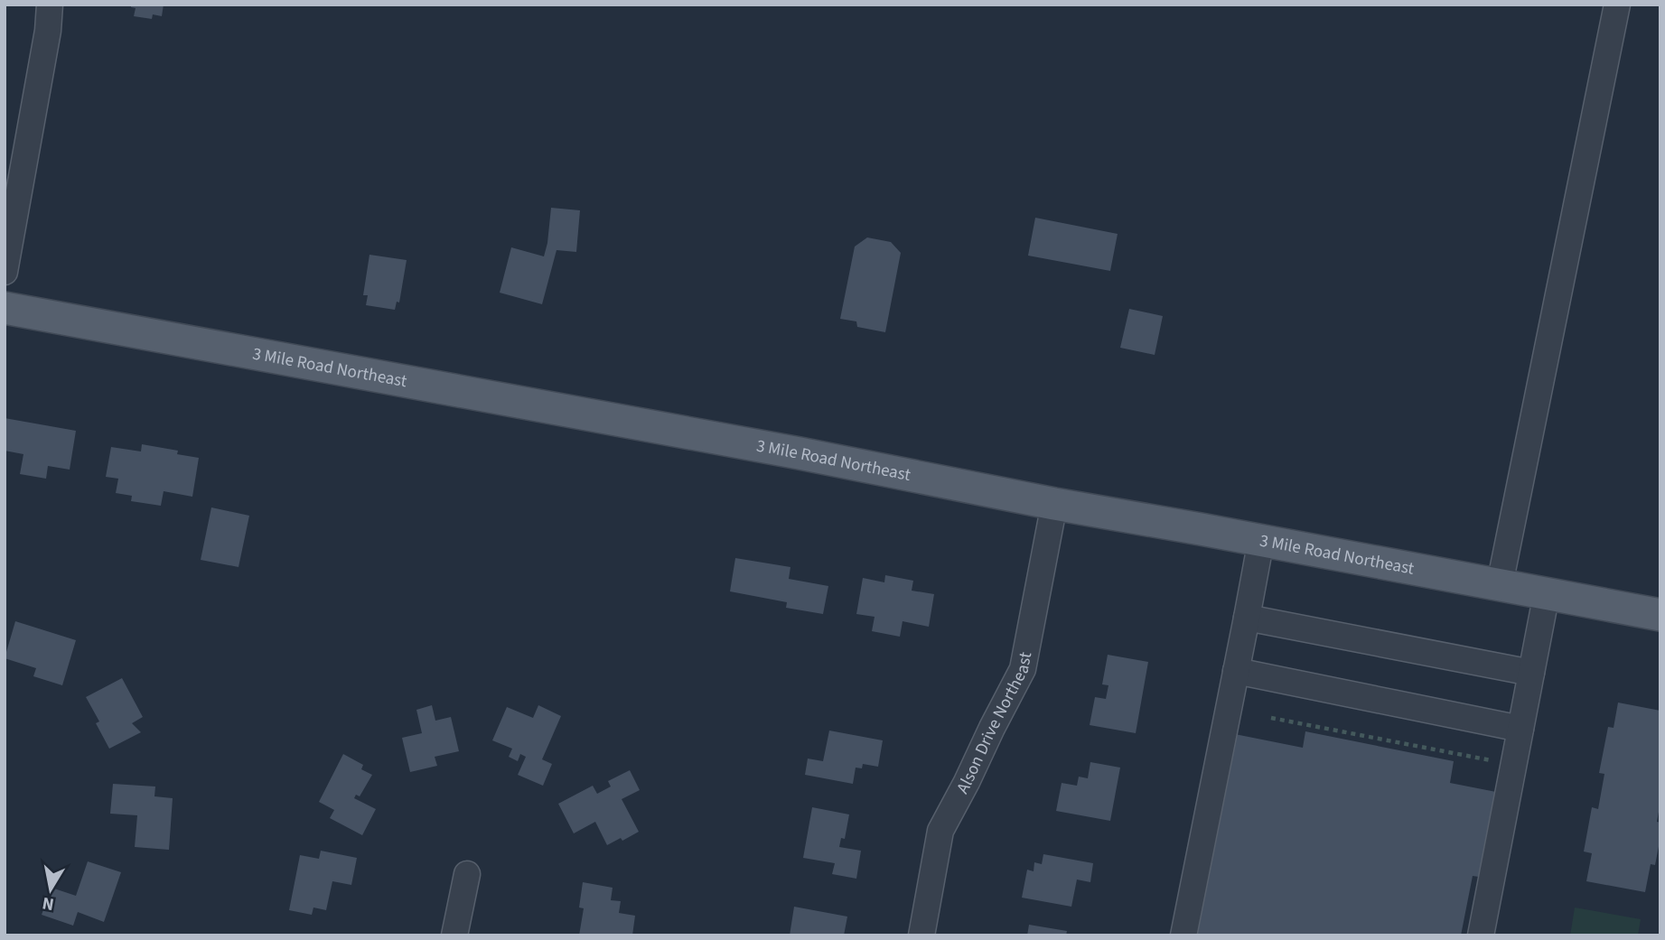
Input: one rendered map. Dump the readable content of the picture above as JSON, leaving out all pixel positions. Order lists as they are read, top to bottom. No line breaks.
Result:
{"streets":{"main road":["3 Mile Road Northeast"],"street":["Alson Drive Northeast"]},"crossings":[["3 Mile Road Northeast","Alson Drive Northeast"]],"north":"bottom"}
